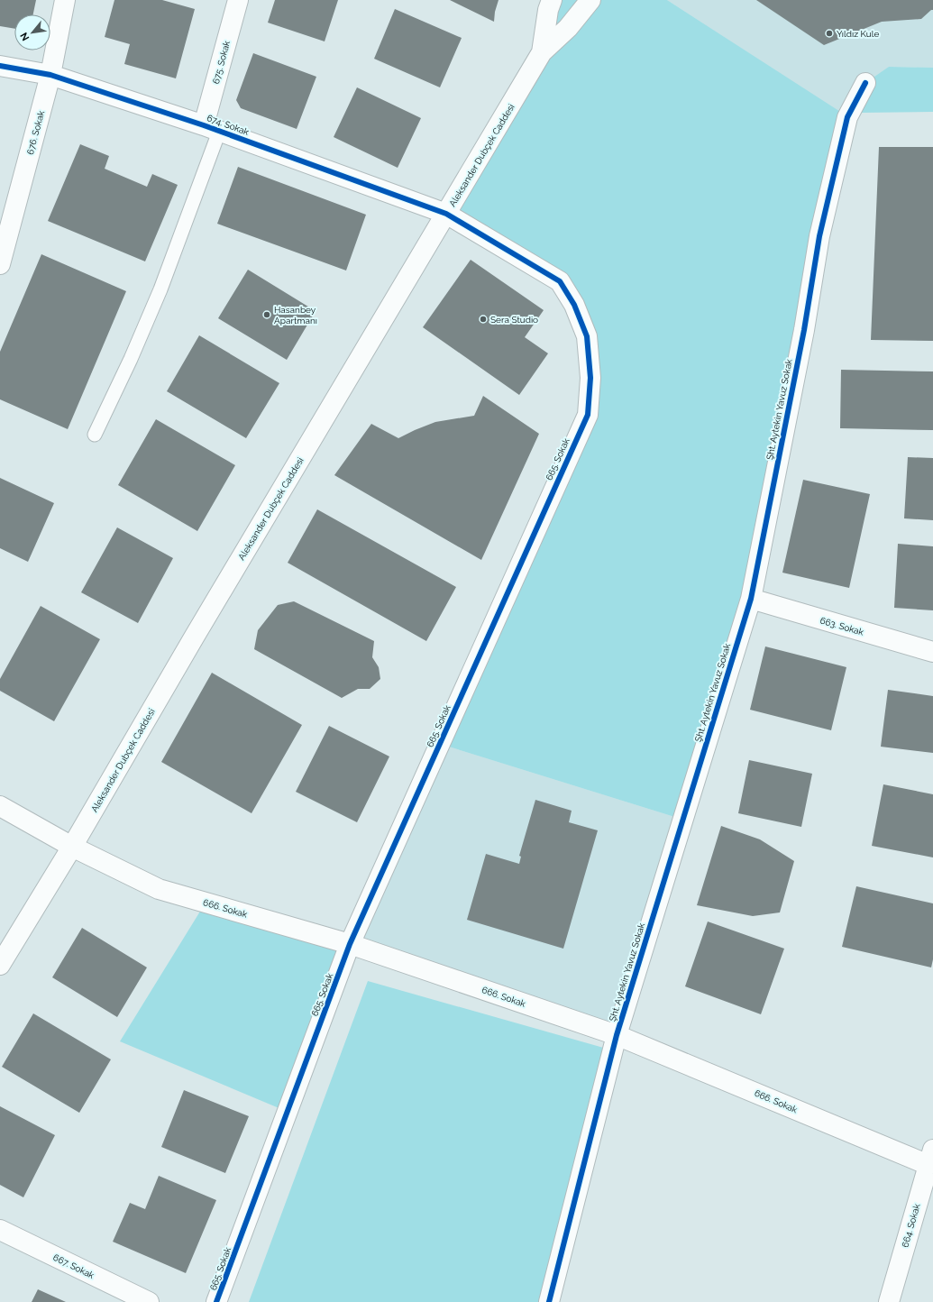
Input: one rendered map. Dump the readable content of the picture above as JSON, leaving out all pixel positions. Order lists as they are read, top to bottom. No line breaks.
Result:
{"streets":{"street":["675. Sokak","674. Sokak","676. Sokak","Aleksander Dubçek Caddesi","Şht. Aytekin Yavuz Sokak","665. Sokak","663. Sokak","666. Sokak","664. Sokak","667. Sokak"]},"crossings":[["675. Sokak","674. Sokak"],["674. Sokak","676. Sokak"],["674. Sokak","Aleksander Dubçek Caddesi"],["674. Sokak","665. Sokak"],["Aleksander Dubçek Caddesi","665. Sokak"],["Aleksander Dubçek Caddesi","666. Sokak"],["Şht. Aytekin Yavuz Sokak","663. Sokak"],["Şht. Aytekin Yavuz Sokak","666. Sokak"],["665. Sokak","666. Sokak"],["666. Sokak","664. Sokak"]],"places":["Yıldız Kule","Hasanbey Apartmanı","Sera Studio"],"north":"bottom left"}
